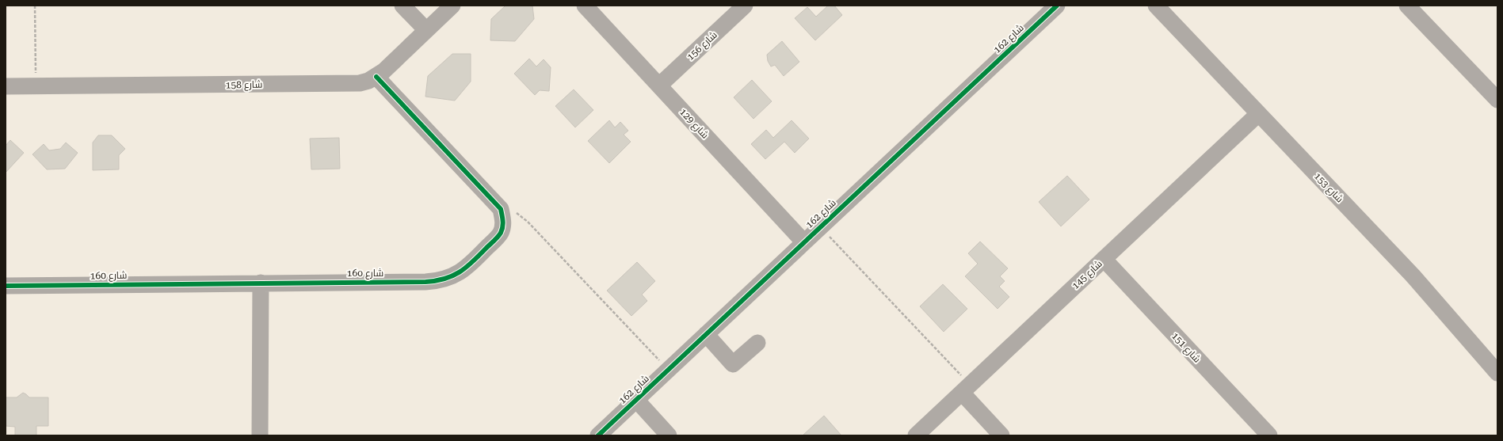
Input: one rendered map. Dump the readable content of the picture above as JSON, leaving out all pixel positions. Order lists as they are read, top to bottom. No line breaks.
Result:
{"streets":{"street":["شارع 162","شارع 156","شارع 158","شارع 129","شارع 153","شارع 160","شارع 145","شارع 151"]},"crossings":[["شارع 162","شارع 129"],["شارع 156","شارع 129"],["شارع 153","شارع 145"],["شارع 145","شارع 151"]]}
